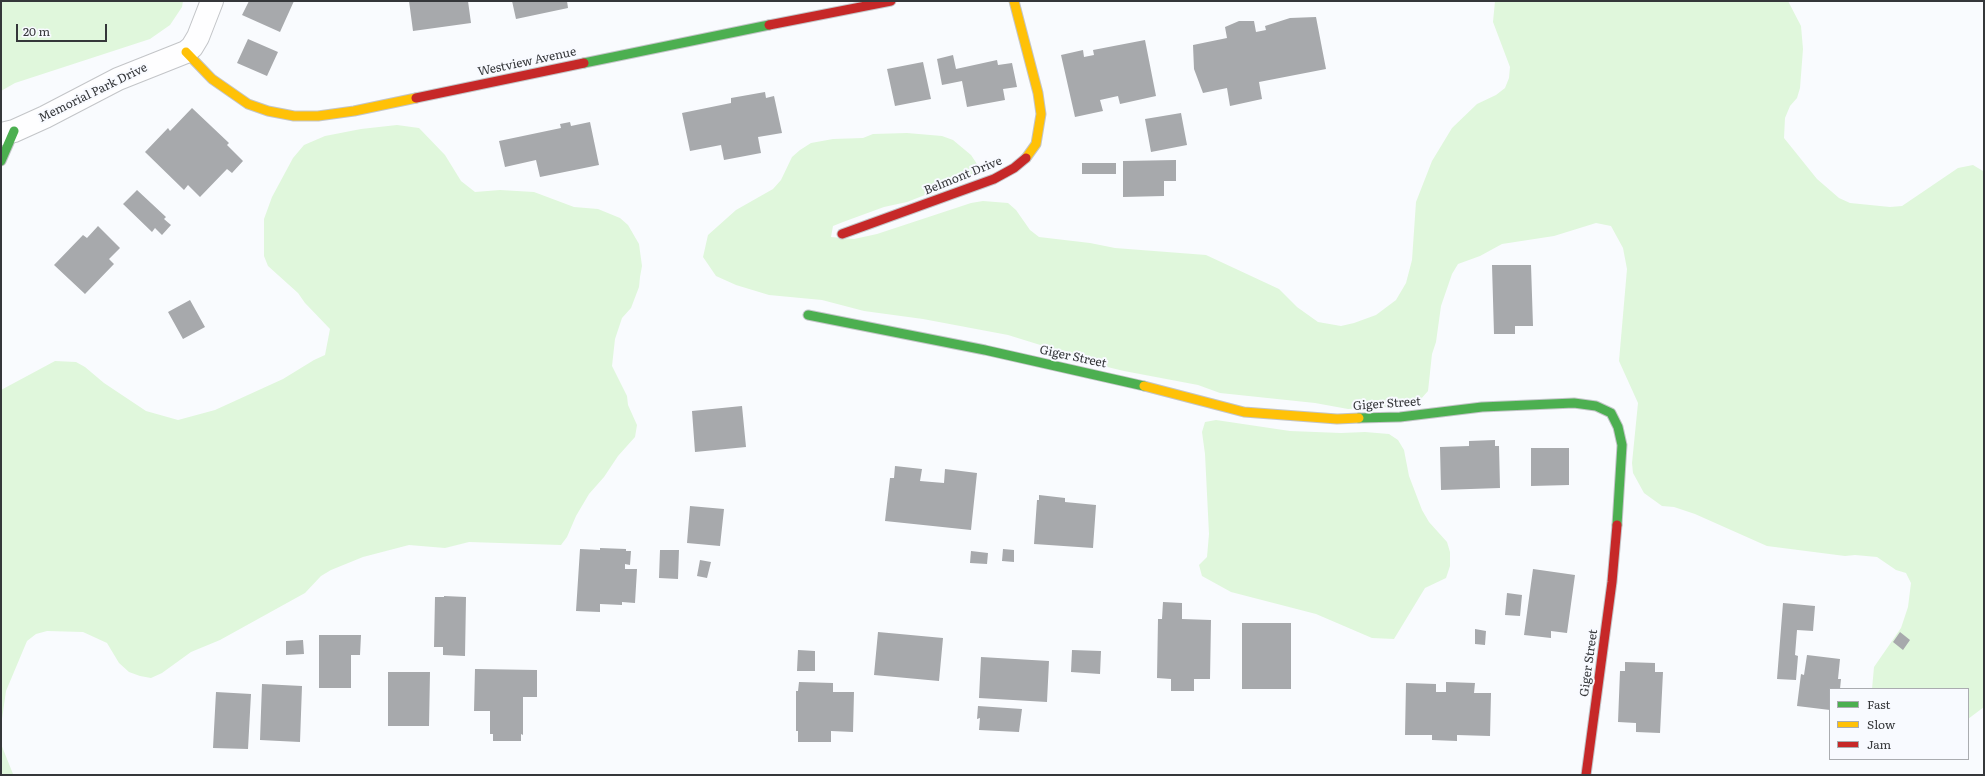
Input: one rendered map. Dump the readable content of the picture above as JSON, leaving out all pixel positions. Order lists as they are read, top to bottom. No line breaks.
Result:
{"streets":{"street":["Westview Avenue","Memorial Park Drive","Belmont Drive","Giger Street"]},"crossings":[["Westview Avenue","Memorial Park Drive"]],"legend":["Fast","Slow","Jam"],"scale_bar":"20 m"}
